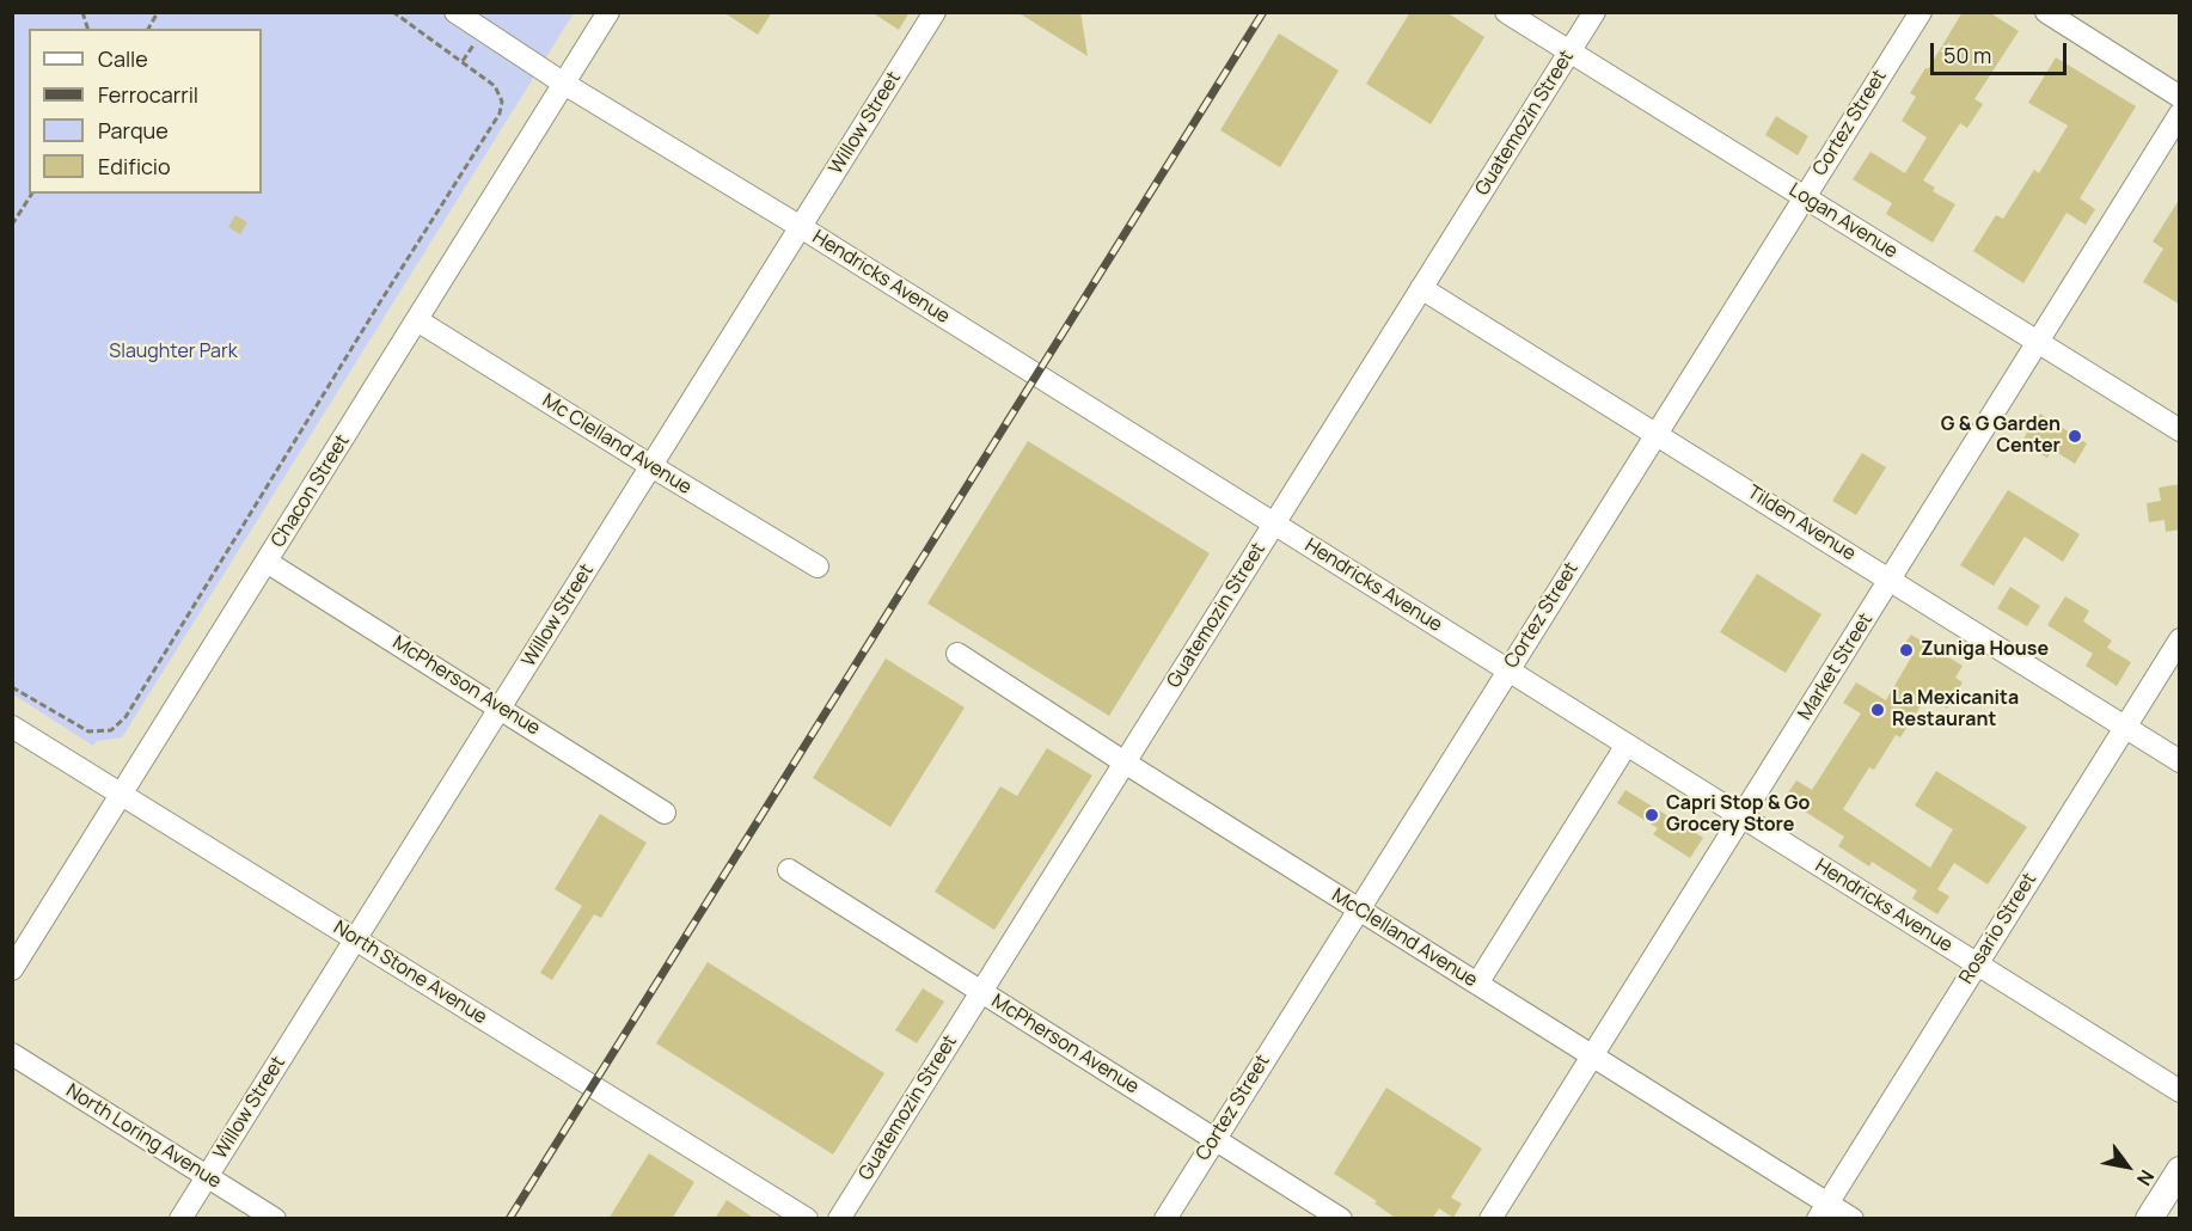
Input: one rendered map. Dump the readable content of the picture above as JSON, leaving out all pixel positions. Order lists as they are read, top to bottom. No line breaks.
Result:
{"streets":{"street":["Willow Street","Guatemozin Street","Cortez Street","Logan Avenue","Hendricks Avenue","Mc Clelland Avenue","Chacon Street","Tilden Avenue","Market Street","McPherson Avenue","Rosario Street","McClelland Avenue","North Stone Avenue","North Loring Avenue"]},"crossings":[["Willow Street","Hendricks Avenue"],["Willow Street","Mc Clelland Avenue"],["Willow Street","McPherson Avenue"],["Willow Street","North Stone Avenue"],["Willow Street","North Loring Avenue"],["Guatemozin Street","Logan Avenue"],["Guatemozin Street","Hendricks Avenue"],["Guatemozin Street","Tilden Avenue"],["Guatemozin Street","McPherson Avenue"],["Guatemozin Street","McClelland Avenue"],["Cortez Street","Logan Avenue"],["Cortez Street","Hendricks Avenue"],["Cortez Street","Tilden Avenue"],["Cortez Street","McPherson Avenue"],["Cortez Street","McClelland Avenue"],["Logan Avenue","Market Street"],["Hendricks Avenue","Chacon Street"],["Hendricks Avenue","Market Street"],["Hendricks Avenue","Rosario Street"],["Mc Clelland Avenue","Chacon Street"],["Chacon Street","McPherson Avenue"],["Chacon Street","North Stone Avenue"],["Tilden Avenue","Market Street"],["Tilden Avenue","Rosario Street"],["Market Street","McClelland Avenue"],["Rosario Street","McClelland Avenue"]],"parks":["Slaughter Park"],"places":["G & G Garden Center","Zuniga House","La Mexicanita Restaurant","Capri Stop & Go Grocery Store"],"legend":["Calle","Ferrocarril","Parque","Edificio"],"scale_bar":"50 m","north":"bottom right"}
